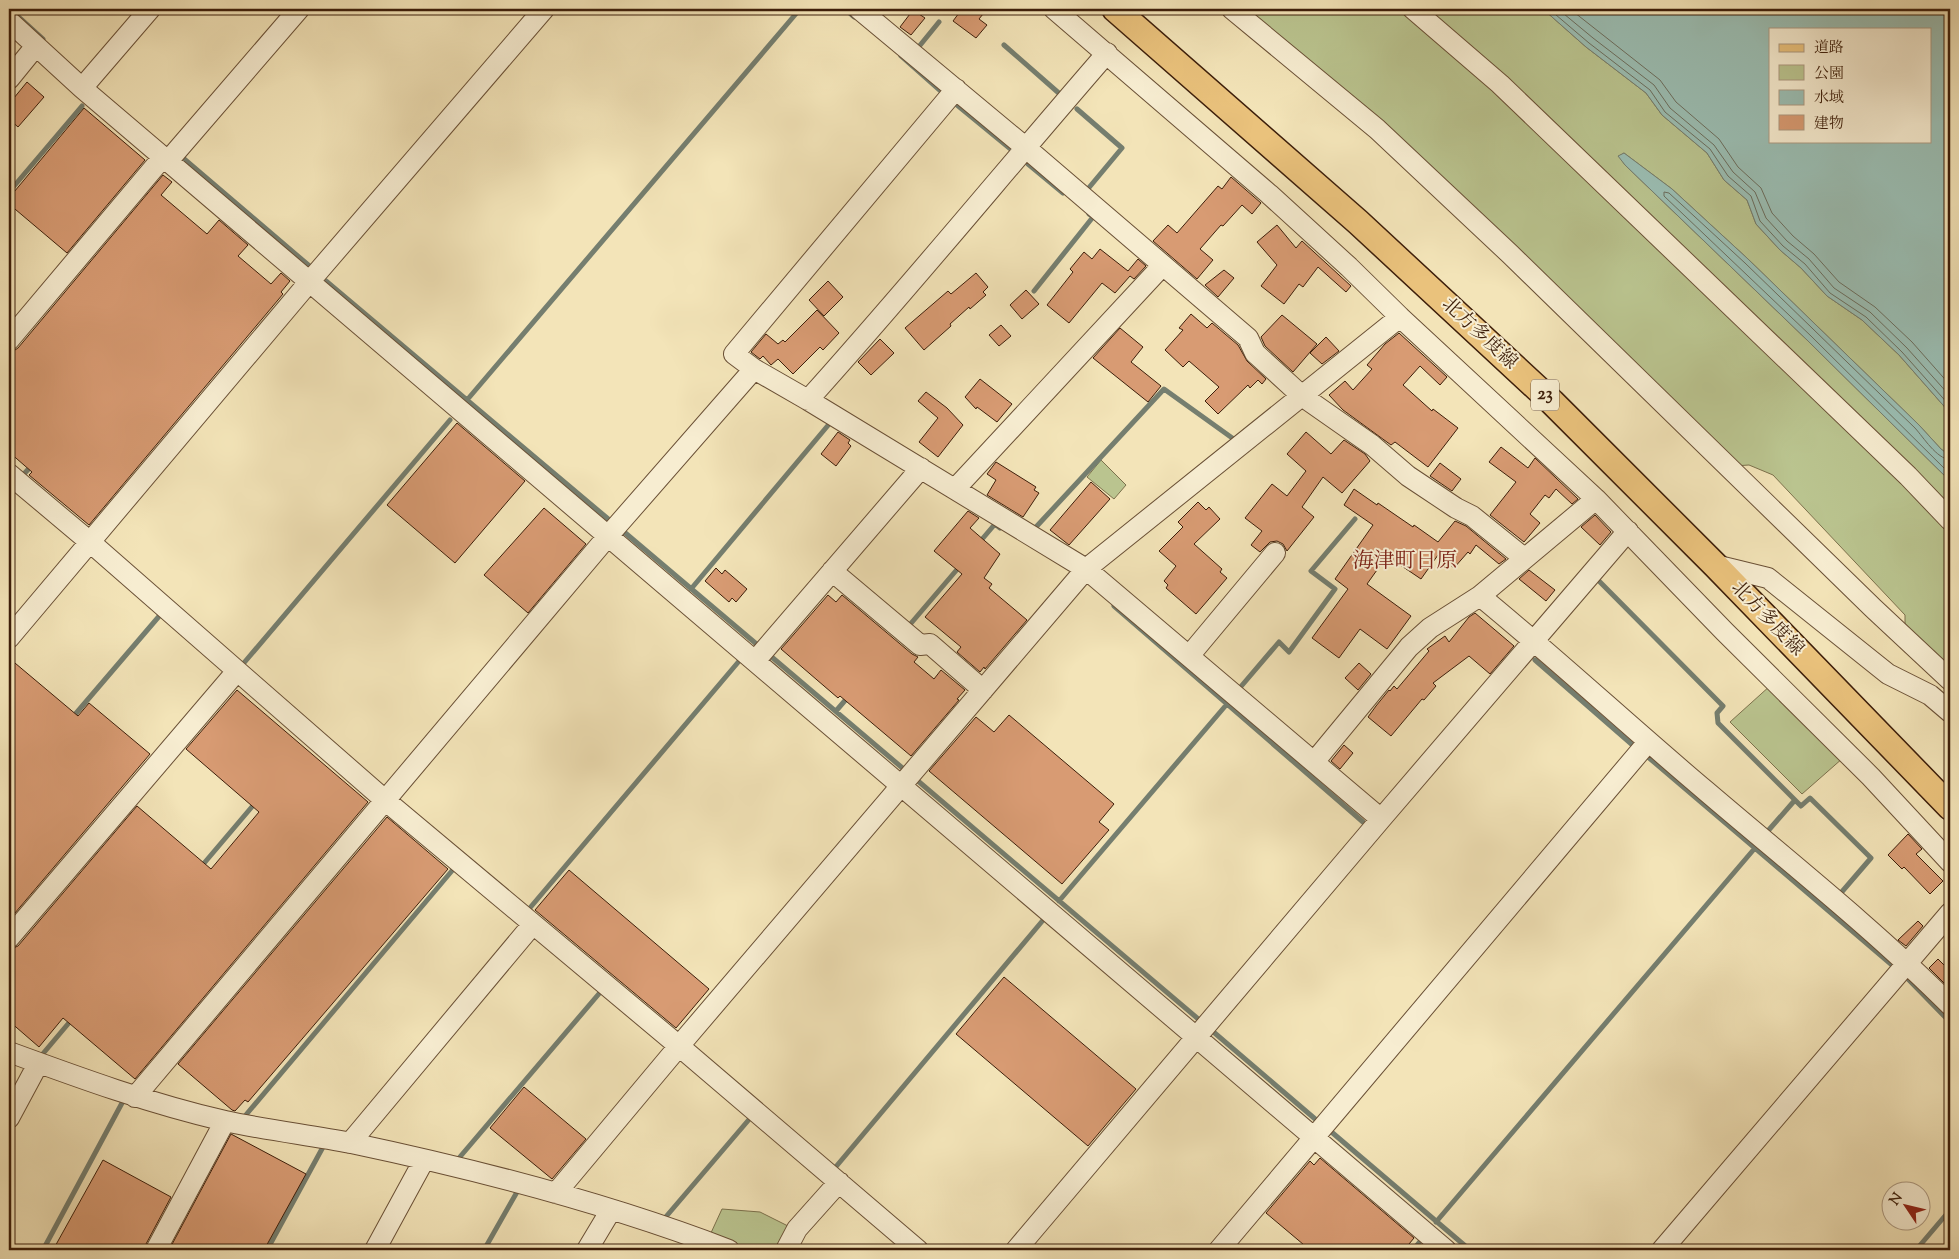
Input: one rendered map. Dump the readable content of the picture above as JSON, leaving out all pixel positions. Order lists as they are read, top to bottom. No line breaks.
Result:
{"streets":{"main road":["北方多度線","23"]},"districts":["海津町日原"],"legend":["道路","公園","水域","建物"],"north":"top left"}
